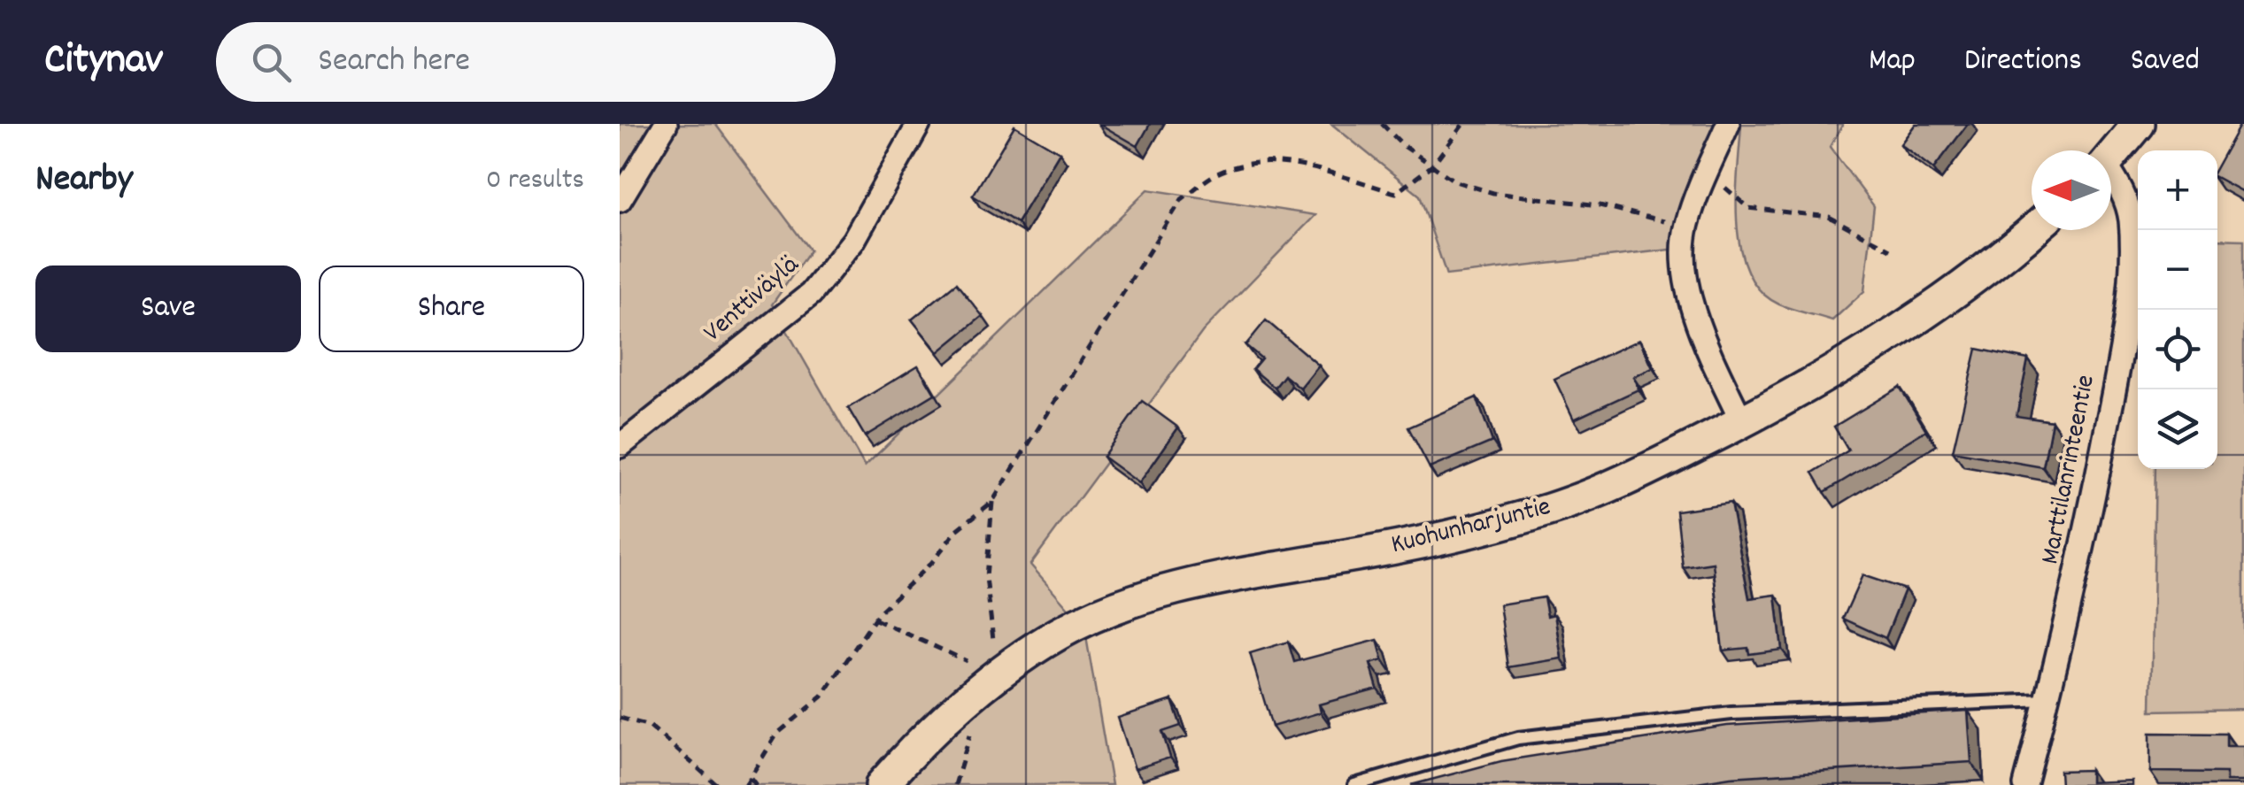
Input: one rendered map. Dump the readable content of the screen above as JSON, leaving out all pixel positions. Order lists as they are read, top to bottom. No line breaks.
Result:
{"streets":{"main road":["Kuohunharjuntie"],"street":["Venttiväylä","Marttilanrinteentie"]},"north":"left","page":{"header":"Citynav","search":"Search here","nav":["Map","Directions","Saved"],"heading":["Nearby","0 results"],"map_buttons":["+","−"],"buttons":["Save","Share"]}}
